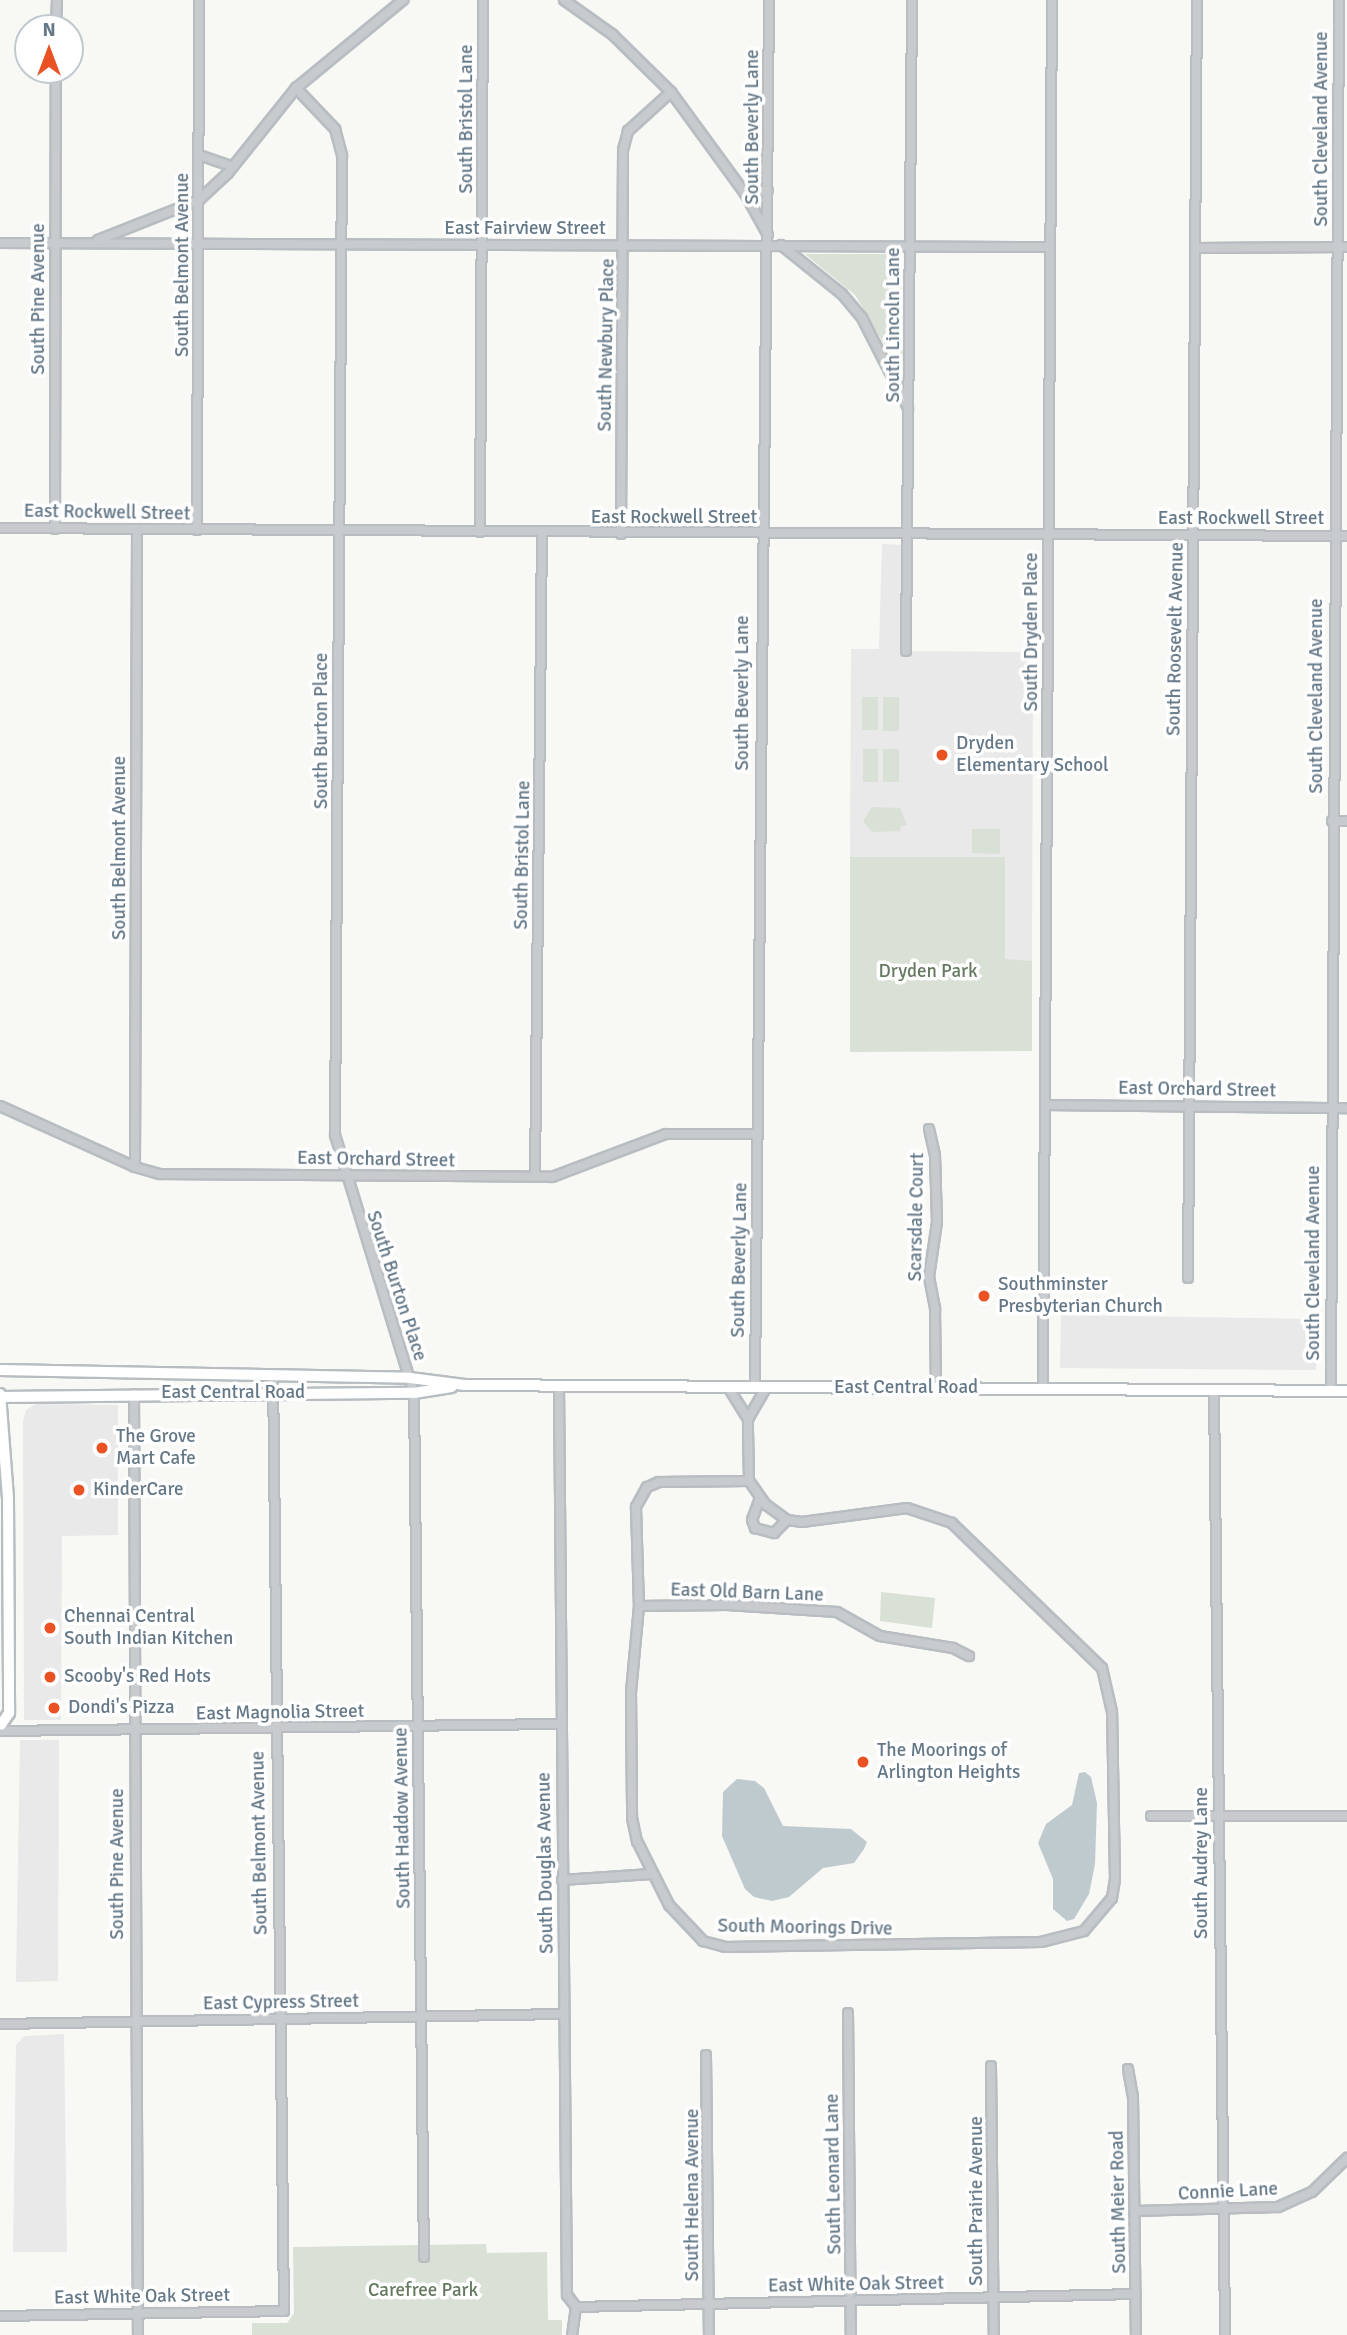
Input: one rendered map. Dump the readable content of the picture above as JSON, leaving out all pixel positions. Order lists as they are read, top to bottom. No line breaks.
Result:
{"streets":{"main road":["East Central Road"],"street":["South Bristol Lane","South Beverly Lane","South Cleveland Avenue","East Fairview Street","South Belmont Avenue","South Pine Avenue","South Lincoln Lane","South Newbury Place","East Rockwell Street","South Dryden Place","South Roosevelt Avenue","South Burton Place","East Orchard Street","Scarsdale Court","East Old Barn Lane","East Magnolia Street","South Haddow Avenue","South Douglas Avenue","South Audrey Lane","South Moorings Drive","East Cypress Street","South Leonard Lane","Connie Lane","South Helena Avenue","South Prairie Avenue","South Meier Road","East White Oak Street"]},"crossings":[["South Bristol Lane","East Fairview Street"],["South Bristol Lane","East Rockwell Street"],["South Bristol Lane","East Orchard Street"],["South Beverly Lane","East Fairview Street"],["South Beverly Lane","East Rockwell Street"],["South Beverly Lane","East Orchard Street"],["South Beverly Lane","East Central Road"],["South Cleveland Avenue","East Rockwell Street"],["South Cleveland Avenue","East Orchard Street"],["South Cleveland Avenue","East Central Road"],["East Fairview Street","South Belmont Avenue"],["East Fairview Street","South Pine Avenue"],["East Fairview Street","South Lincoln Lane"],["East Fairview Street","South Newbury Place"],["East Fairview Street","South Dryden Place"],["East Fairview Street","South Burton Place"],["South Belmont Avenue","East Rockwell Street"],["South Belmont Avenue","East Orchard Street"],["South Belmont Avenue","East Central Road"],["South Belmont Avenue","East Magnolia Street"],["South Belmont Avenue","East Cypress Street"],["South Belmont Avenue","East White Oak Street"],["South Pine Avenue","East Rockwell Street"],["South Pine Avenue","East Central Road"],["South Pine Avenue","East Magnolia Street"],["South Pine Avenue","East Cypress Street"],["South Pine Avenue","East White Oak Street"],["South Lincoln Lane","East Rockwell Street"],["South Newbury Place","East Rockwell Street"],["East Rockwell Street","South Dryden Place"],["East Rockwell Street","South Roosevelt Avenue"],["East Rockwell Street","South Burton Place"],["South Dryden Place","East Orchard Street"],["South Dryden Place","East Central Road"],["South Roosevelt Avenue","East Orchard Street"],["South Burton Place","East Orchard Street"],["South Burton Place","East Central Road"],["South Burton Place","South Haddow Avenue"],["Scarsdale Court","East Central Road"],["East Central Road","South Haddow Avenue"],["East Central Road","South Douglas Avenue"],["East Central Road","South Audrey Lane"],["East Old Barn Lane","South Moorings Drive"],["East Magnolia Street","South Haddow Avenue"],["East Magnolia Street","South Douglas Avenue"],["South Haddow Avenue","East Cypress Street"],["South Douglas Avenue","East Cypress Street"],["South Douglas Avenue","East White Oak Street"],["South Audrey Lane","Connie Lane"],["South Leonard Lane","East White Oak Street"],["Connie Lane","South Meier Road"],["South Helena Avenue","East White Oak Street"],["South Prairie Avenue","East White Oak Street"],["South Meier Road","East White Oak Street"]],"parks":["Dryden Park","Carefree Park"],"places":["Dryden Elementary School","Southminster Presbyterian Church","The Grove Mart Cafe","KinderCare","Chennai Central South Indian Kitchen","Scooby's Red Hots","Dondi's Pizza","The Moorings of Arlington Heights"],"north":"top"}
